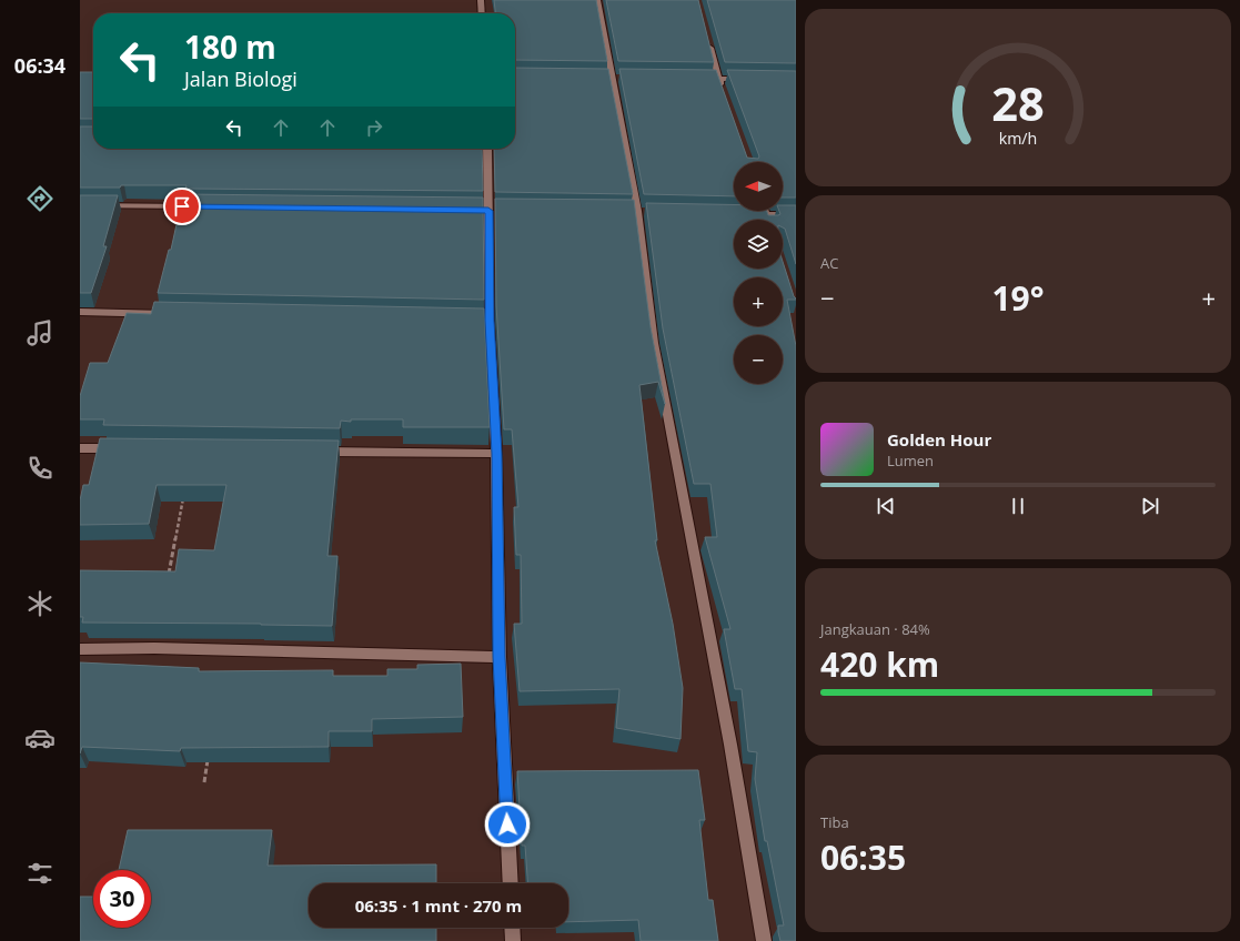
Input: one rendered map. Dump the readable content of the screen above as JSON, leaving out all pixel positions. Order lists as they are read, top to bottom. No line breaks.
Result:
{"north":"left","page":{"tabs":"06:34","turn":["180 m","Jalan Biologi"],"map_buttons":["+","−"],"tile":["AC",["Jangkauan · 84%","420 km"],["Tiba","06:35"]],"heat":["−","19°","+"],"song":["Golden Hour","Lumen"],"limit":"30","trip":"06:35 · 1 mnt · 270 m","gauge":["28","km/h"]}}
